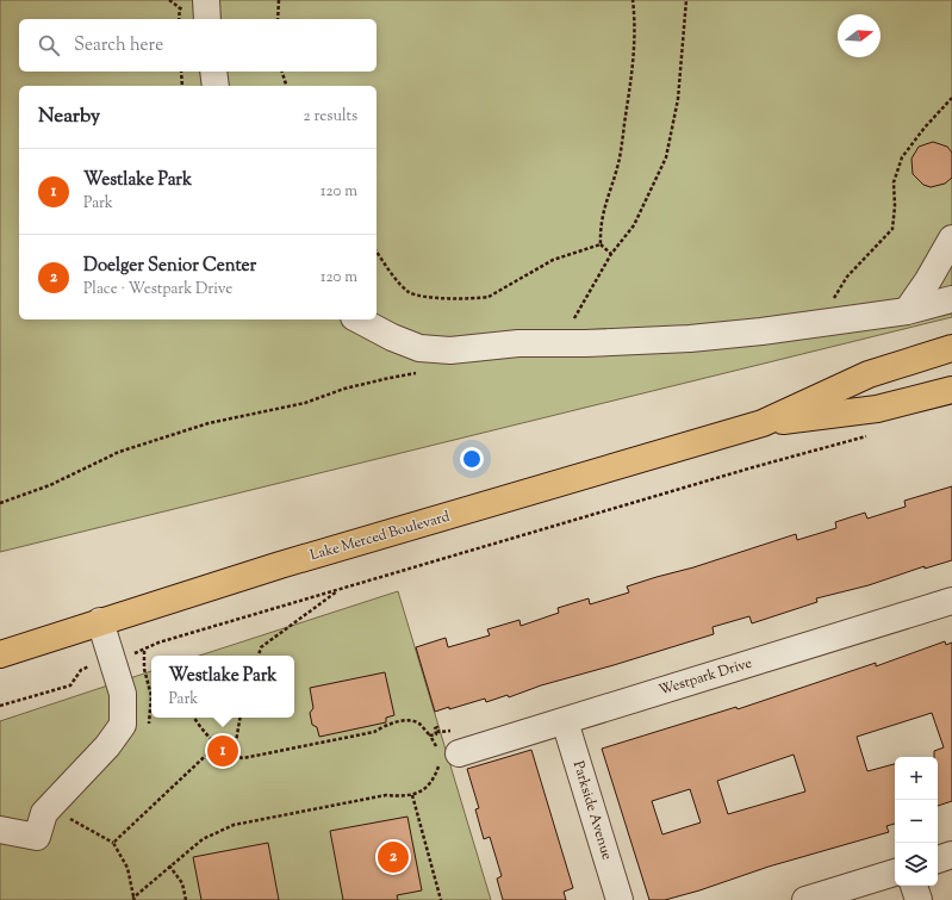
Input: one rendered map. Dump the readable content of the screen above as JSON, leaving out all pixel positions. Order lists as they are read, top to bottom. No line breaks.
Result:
{"streets":{"main road":["Lake Merced Boulevard"],"street":["Westpark Drive","Parkside Avenue"]},"crossings":[["Westpark Drive","Parkside Avenue"]],"north":"right","page":{"search":"Search here","heading":["Nearby","2 results"],"list":[{"mark":"1","name":"Westlake Park","note":"Park","value":"120 m"},{"mark":"2","name":"Doelger Senior Center","note":"Place · Westpark Drive","value":"120 m"}],"popup":["Westlake Park","Park"],"pins":["1","2"],"map_buttons":["+","−"]}}
